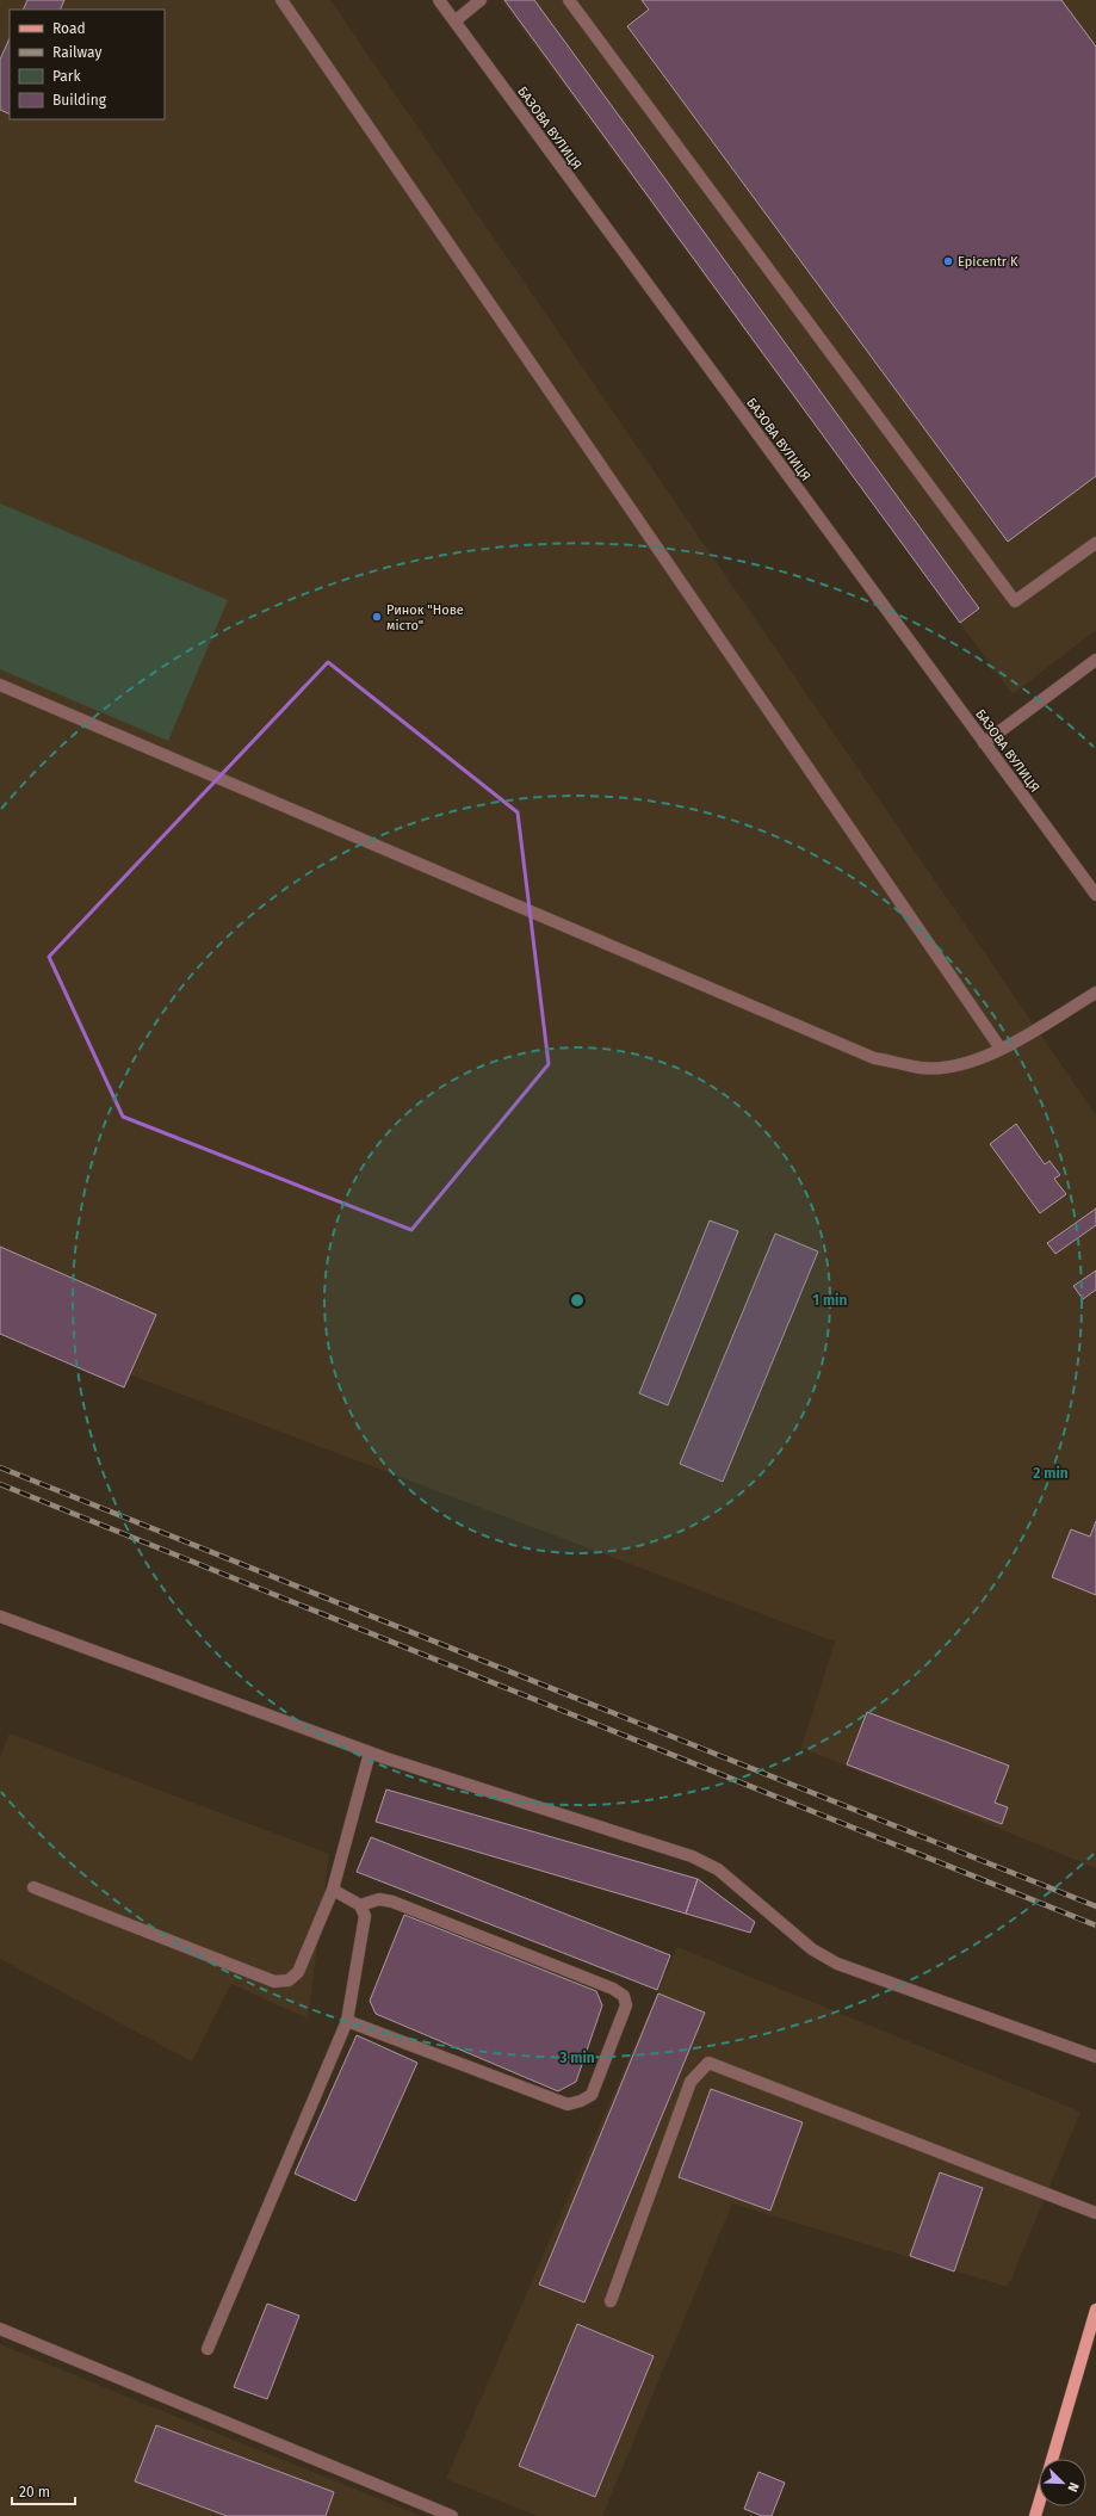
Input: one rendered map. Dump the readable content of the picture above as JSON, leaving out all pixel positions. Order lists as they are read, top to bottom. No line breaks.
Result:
{"streets":{"street":["БАЗОВА ВУЛИЦЯ"]},"places":["Epicentr K","Ринок \"Нове місто\""],"legend":["Road","Railway","Park","Building"],"scale_bar":"20 m","north":"bottom right","rings":["1 min","2 min","3 min"]}
